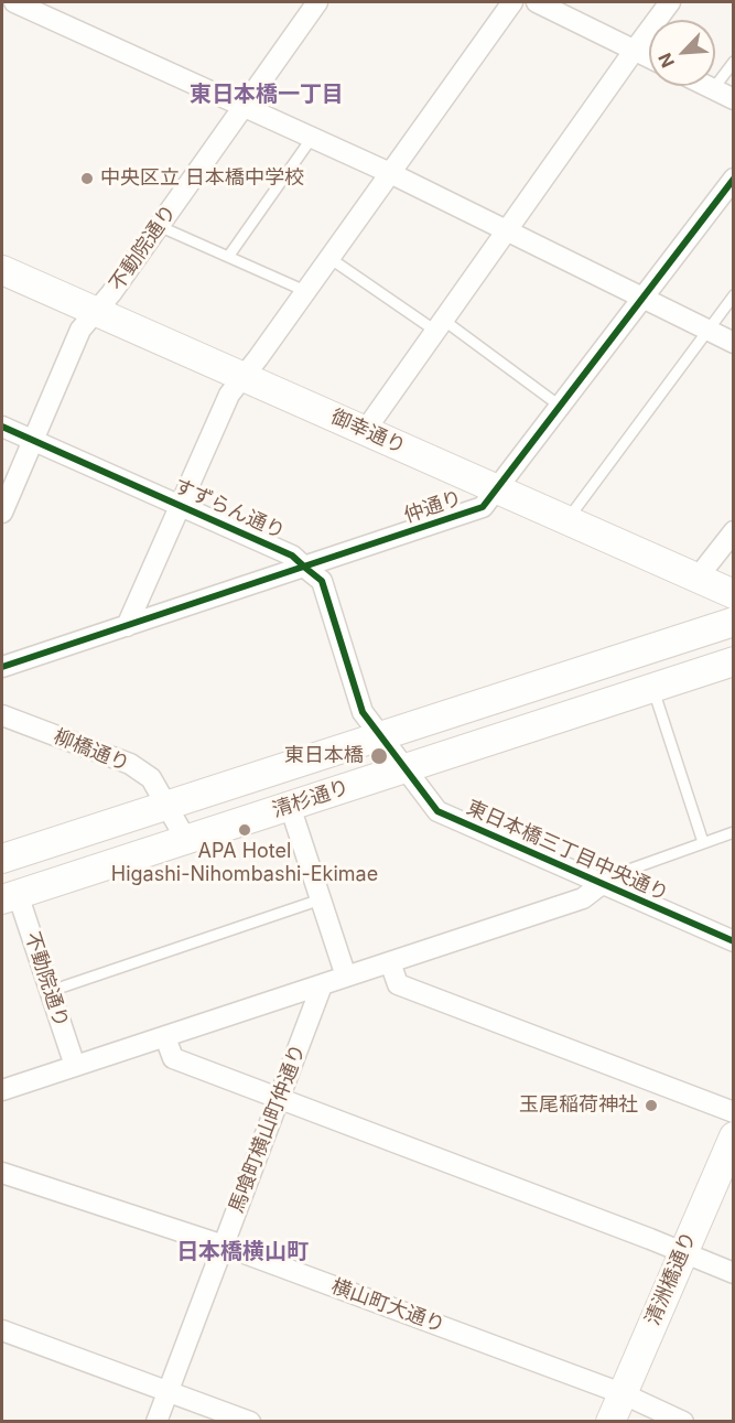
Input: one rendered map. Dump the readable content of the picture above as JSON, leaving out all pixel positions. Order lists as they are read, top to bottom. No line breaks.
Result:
{"streets":{"street":["不動院通り","御幸通り","仲通り","すずらん通り","柳橋通り","清杉通り","東日本橋三丁目中央通り","馬喰町横山町仲通り","清洲橋通り","横山町大通り"]},"crossings":[["不動院通り","御幸通り"],["不動院通り","すずらん通り"],["不動院通り","清杉通り"],["御幸通り","仲通り"],["仲通り","すずらん通り"],["すずらん通り","清杉通り"],["すずらん通り","東日本橋三丁目中央通り"],["柳橋通り","清杉通り"],["清杉通り","東日本橋三丁目中央通り"],["馬喰町横山町仲通り","横山町大通り"],["清洲橋通り","横山町大通り"]],"districts":["東日本橋一丁目","日本橋横山町"],"places":["中央区立 日本橋中学校","東日本橋","APA Hotel Higashi-Nihombashi-Ekimae","玉尾稲荷神社"],"north":"bottom left"}
